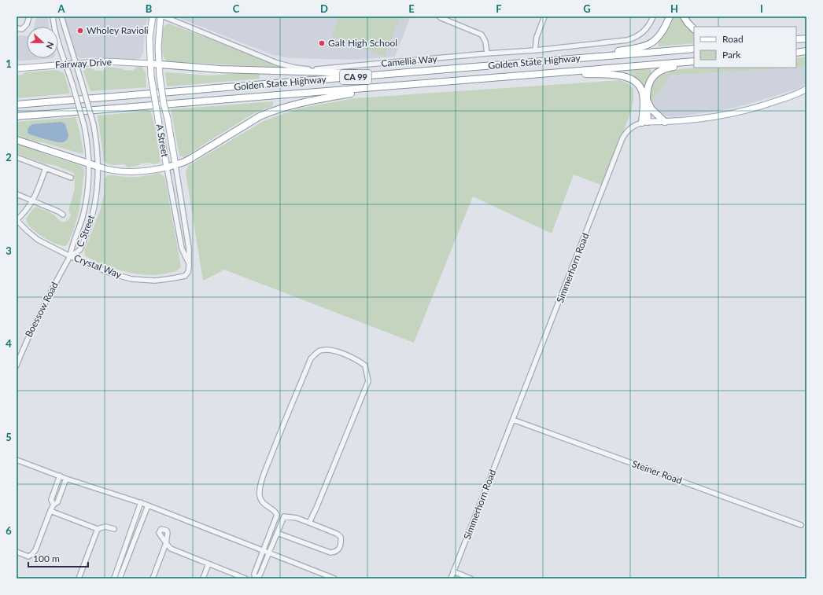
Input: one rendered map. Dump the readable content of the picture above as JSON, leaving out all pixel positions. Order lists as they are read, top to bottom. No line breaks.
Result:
{"streets":{"highway":["Golden State Highway","CA 99"],"main road":["Fairway Drive","A Street","Simmerhorn Road"],"street":["Camellia Way","C Street","Crystal Way","Boessow Road","Steiner Road"]},"crossings":[["Fairway Drive","A Street"],["Fairway Drive","C Street"],["A Street","Crystal Way"],["C Street","Crystal Way"],["C Street","Boessow Road"],["Crystal Way","Boessow Road"],["Simmerhorn Road","Steiner Road"]],"places":["Wholey Ravioli","Galt High School"],"legend":["Road","Park"],"scale_bar":"100 m","north":"right","grid":{"columns":["A","B","C","D","E","F","G","H","I"],"rows":["1","2","3","4","5","6"]}}
